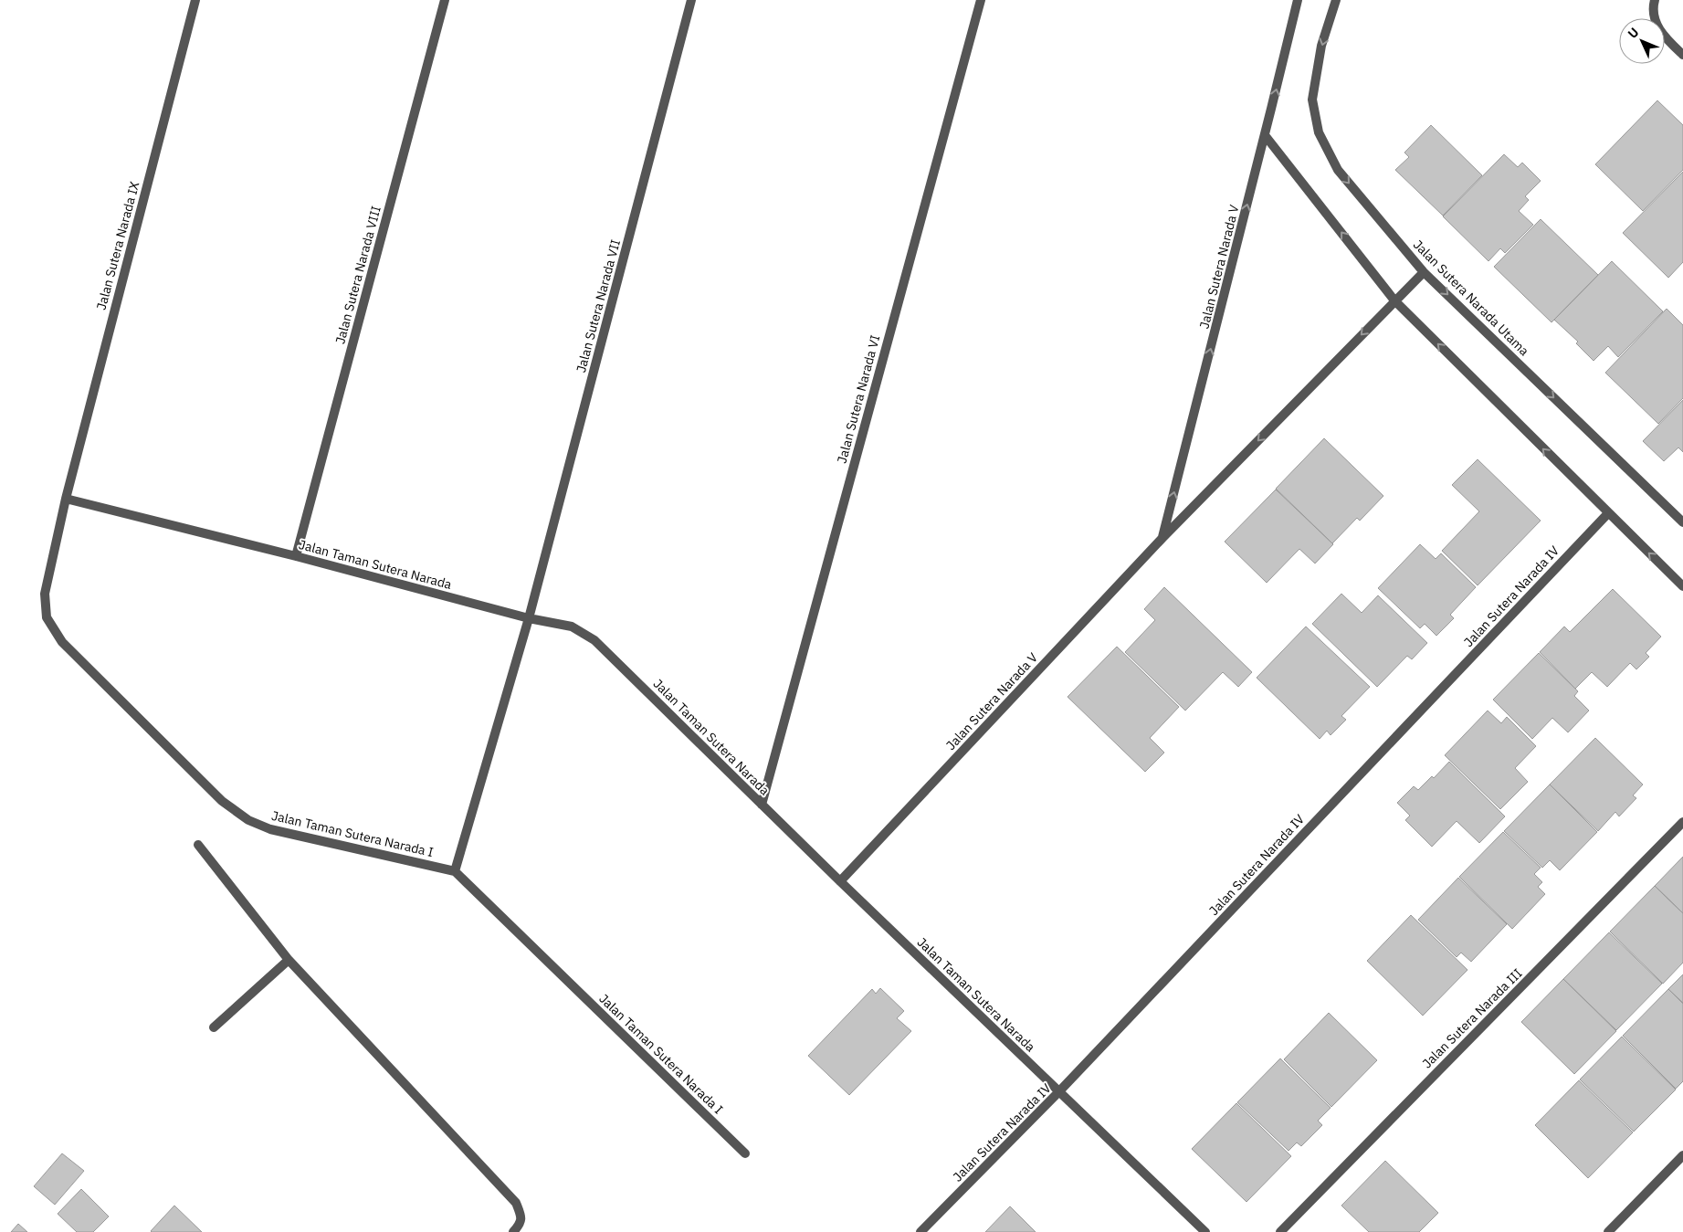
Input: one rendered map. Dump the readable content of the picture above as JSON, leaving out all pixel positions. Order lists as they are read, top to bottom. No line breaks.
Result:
{"streets":{"street":["Jalan Sutera Narada IX","Jalan Sutera Narada V","Jalan Sutera Narada VIII","Jalan Sutera Narada Utama","Jalan Sutera Narada VII","Jalan Sutera Narada VI","Jalan Taman Sutera Narada","Jalan Sutera Narada IV","Jalan Taman Sutera Narada I","Jalan Sutera Narada III"]},"crossings":[["Jalan Sutera Narada IX","Jalan Taman Sutera Narada"],["Jalan Sutera Narada IX","Jalan Taman Sutera Narada I"],["Jalan Sutera Narada V","Jalan Sutera Narada Utama"],["Jalan Sutera Narada V","Jalan Taman Sutera Narada"],["Jalan Sutera Narada VIII","Jalan Taman Sutera Narada"],["Jalan Sutera Narada VII","Jalan Taman Sutera Narada"],["Jalan Sutera Narada VII","Jalan Taman Sutera Narada I"],["Jalan Sutera Narada VI","Jalan Taman Sutera Narada"],["Jalan Taman Sutera Narada","Jalan Sutera Narada IV"],["Jalan Taman Sutera Narada","Jalan Taman Sutera Narada I"]],"north":"top left"}
